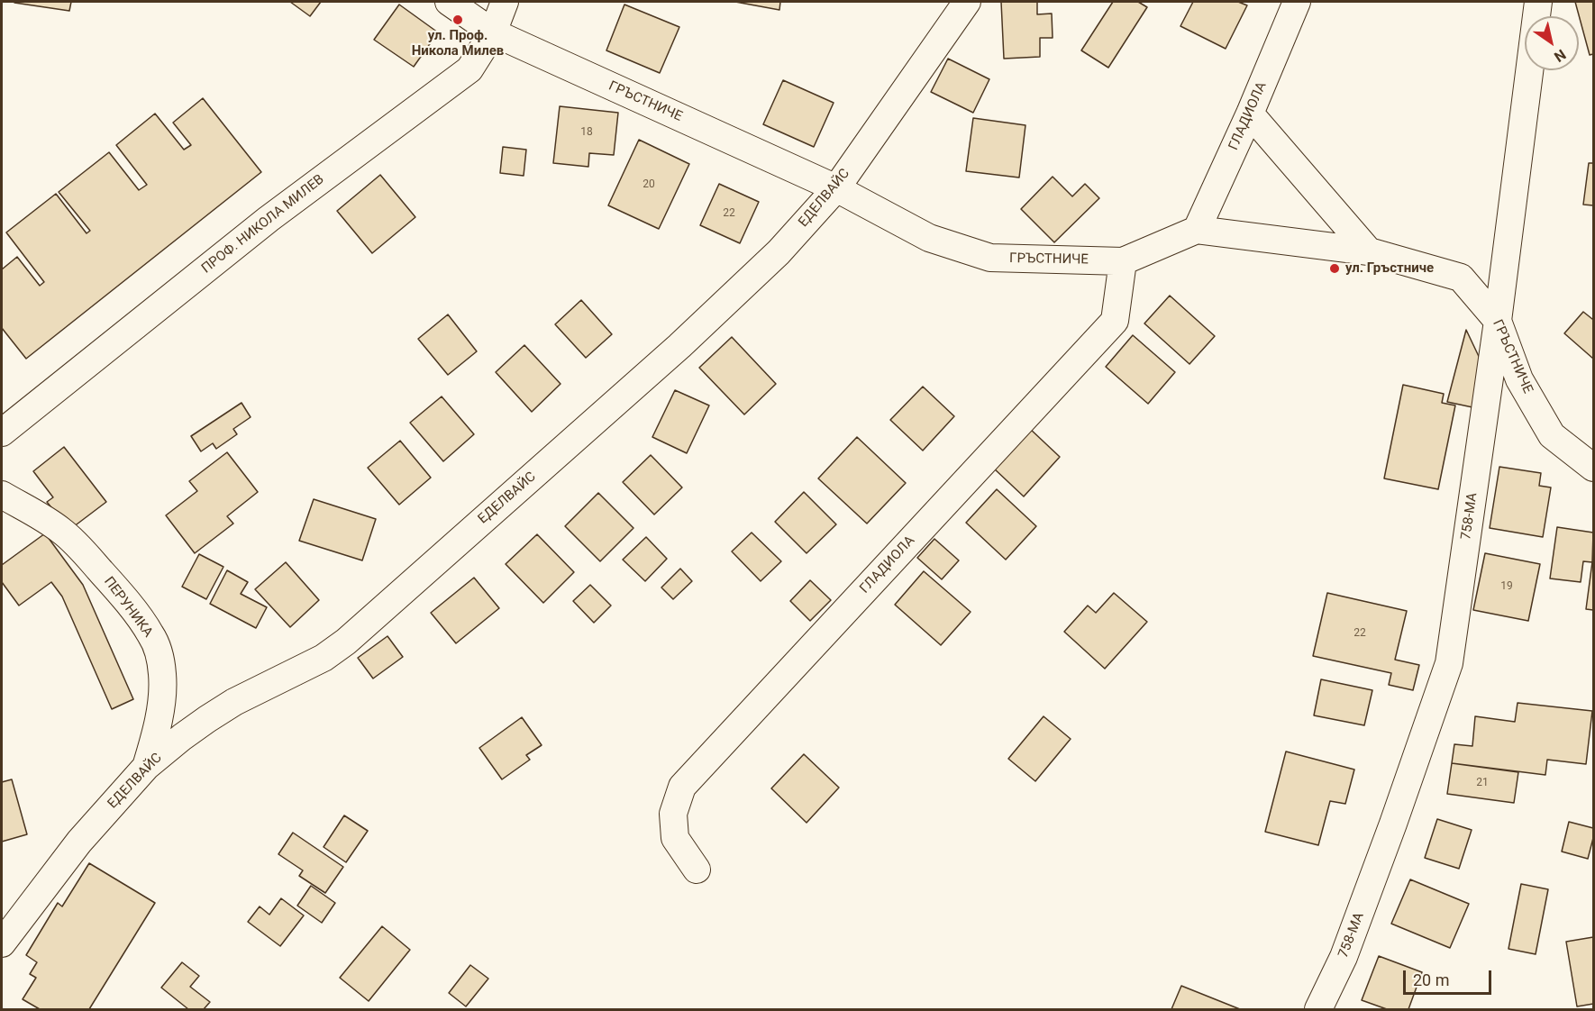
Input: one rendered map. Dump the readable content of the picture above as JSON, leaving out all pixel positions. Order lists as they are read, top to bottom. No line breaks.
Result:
{"streets":{"street":["ГРЪСТНИЧЕ","ГЛАДИОЛА","ЕДЕЛВАЙС","ПРОФ. НИКОЛА МИЛЕВ","758-МА","ПЕРУНИКА"]},"crossings":[["ГРЪСТНИЧЕ","ГЛАДИОЛА"],["ГРЪСТНИЧЕ","ЕДЕЛВАЙС"],["ГРЪСТНИЧЕ","ПРОФ. НИКОЛА МИЛЕВ"],["ГРЪСТНИЧЕ","758-МА"],["ЕДЕЛВАЙС","ПЕРУНИКА"]],"places":["ул. Проф. Никола Милев","ул. Гръстниче"],"house_numbers":["18","20","22","19","22","21"],"scale_bar":"20 m","north":"bottom right"}
